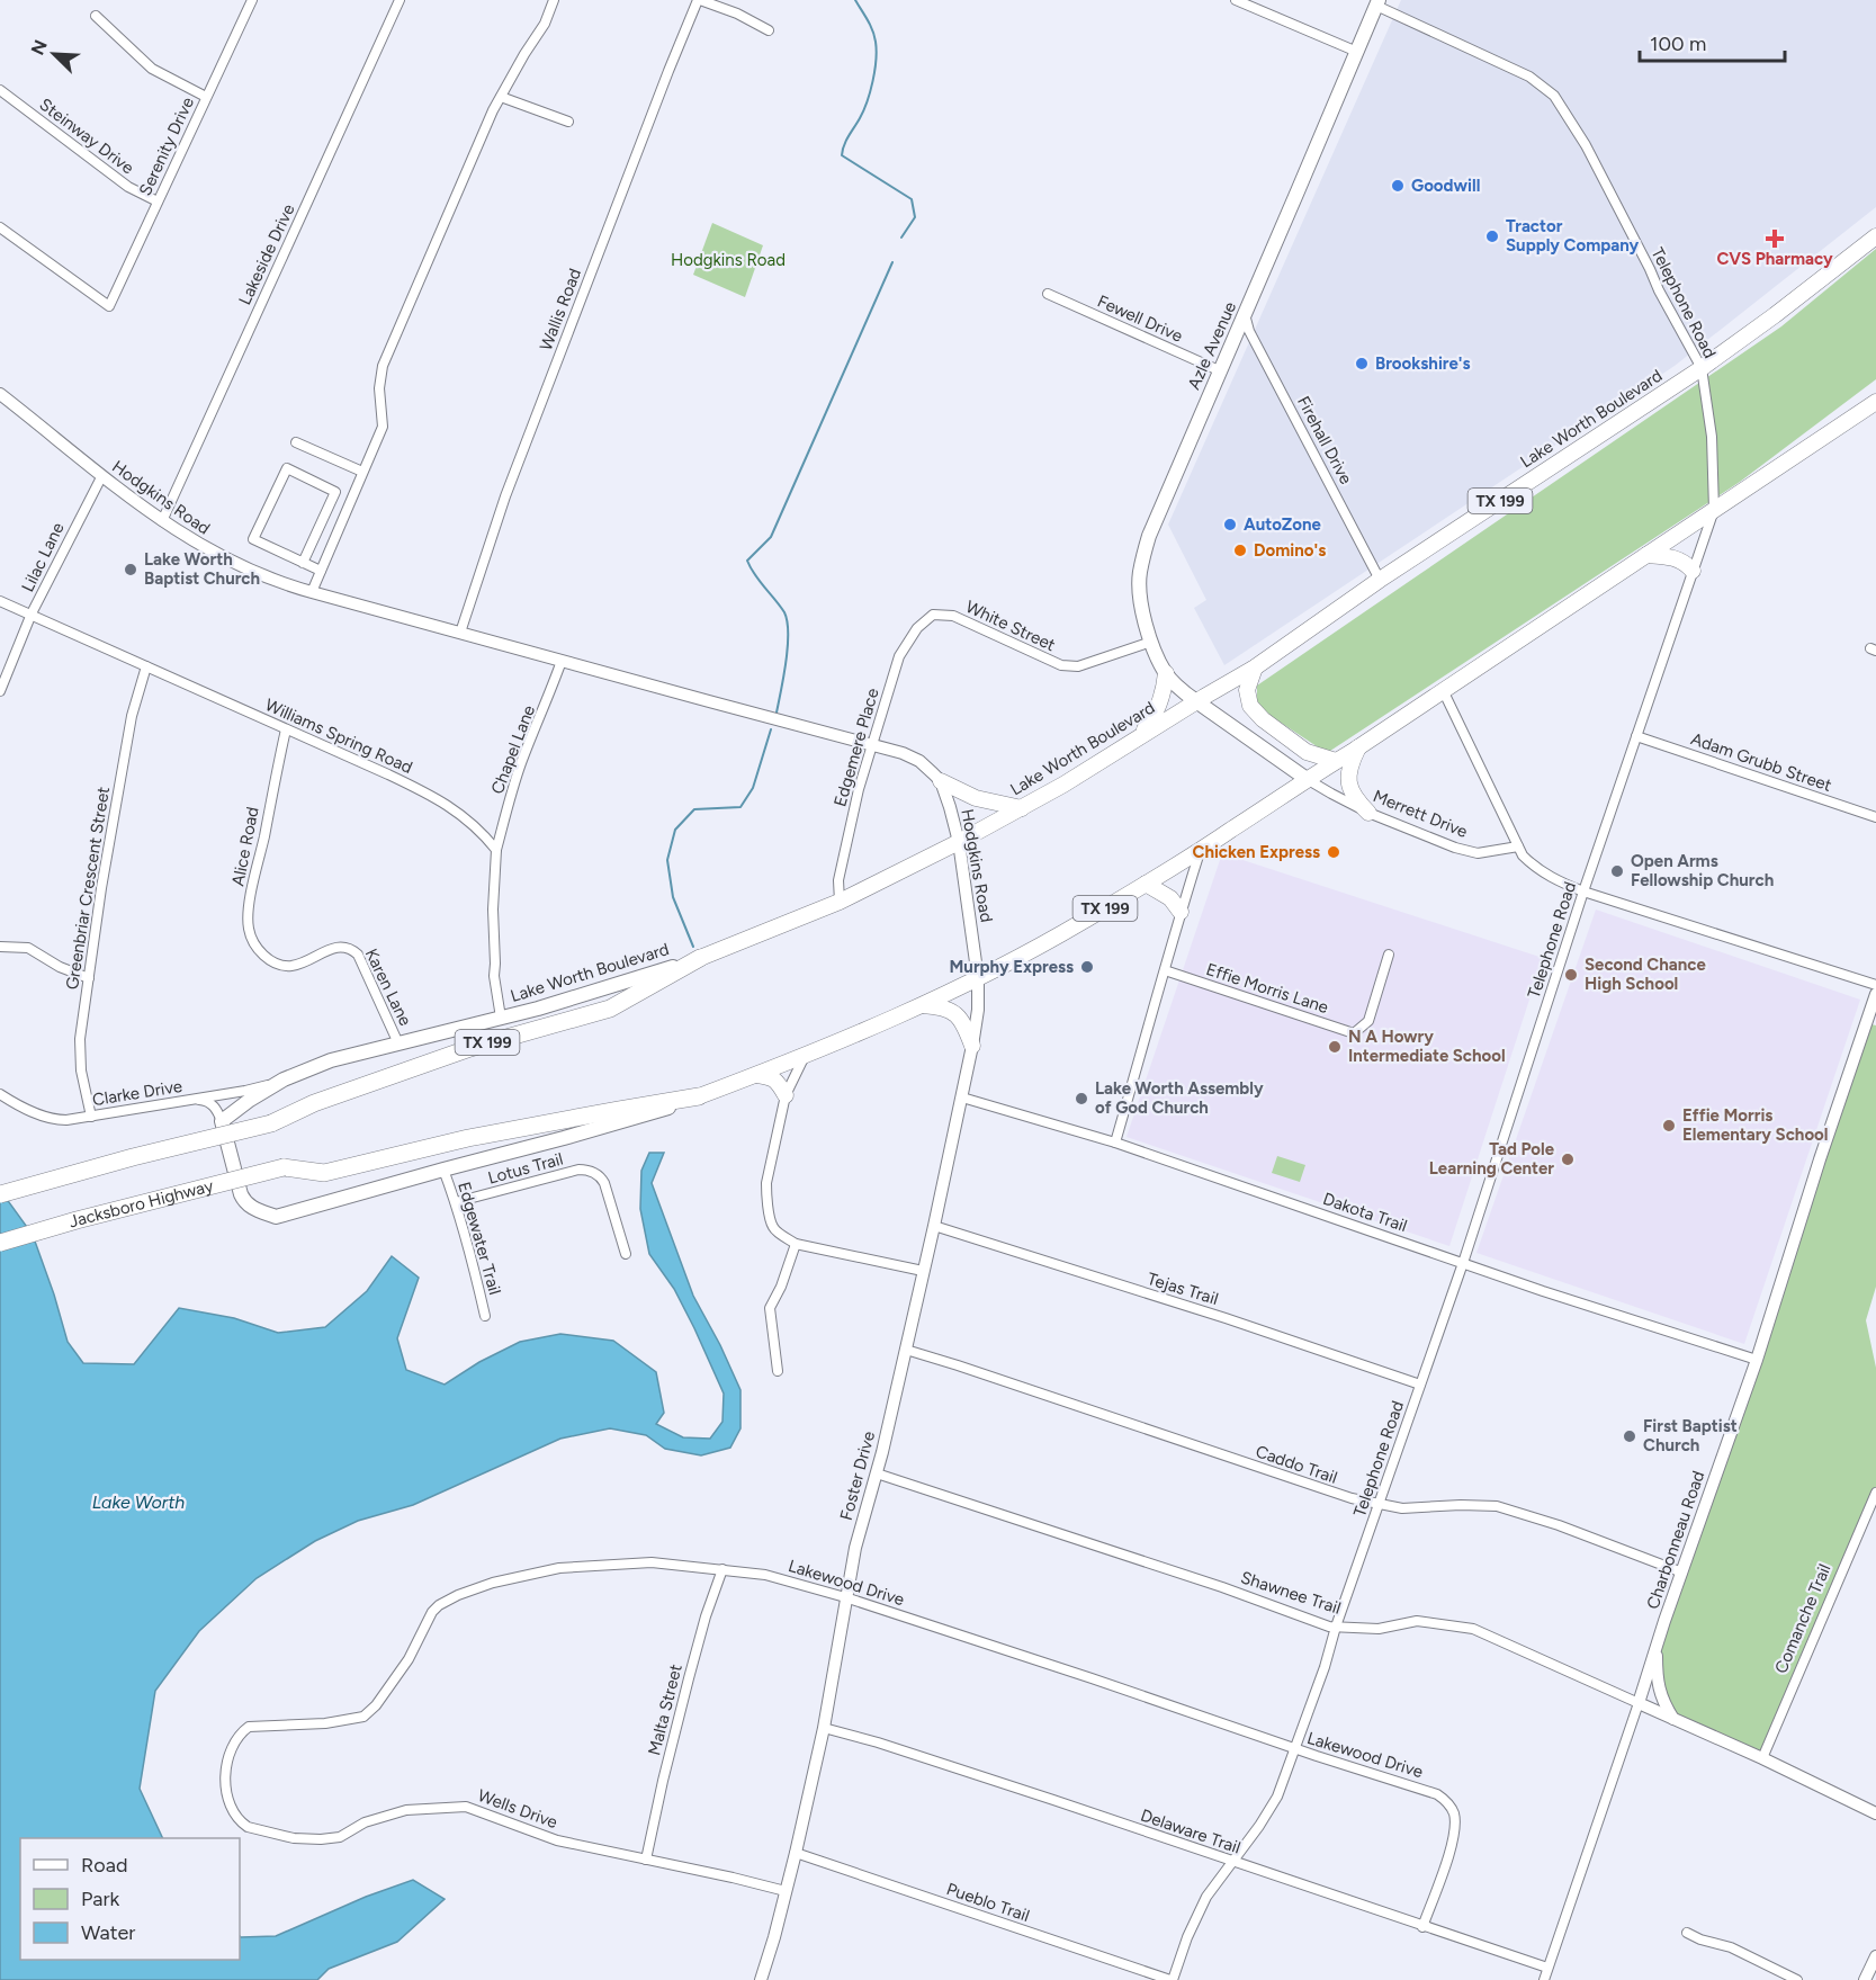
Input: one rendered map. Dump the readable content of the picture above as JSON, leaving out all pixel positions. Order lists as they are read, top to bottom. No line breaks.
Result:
{"streets":{"highway":["Lake Worth Boulevard","TX 199","Jacksboro Highway"],"main road":["Azle Avenue","Merrett Drive"],"street":["Steinway Drive","Serenity Drive","Lakeside Drive","Telephone Road","Wallis Road","Fewell Drive","Firehall Drive","Hodgkins Road","Lilac Lane","White Street","Williams Spring Road","Edgemere Place","Chapel Lane","Adam Grubb Street","Alice Road","Greenbriar Crescent Street","Karen Lane","Effie Morris Lane","Clarke Drive","Lotus Trail","Dakota Trail","Edgewater Trail","Tejas Trail","Caddo Trail","Foster Drive","Charbonneau Road","Lakewood Drive","Shawnee Trail","Comanche Trail","Malta Street","Wells Drive","Delaware Trail","Pueblo Trail"]},"crossings":[["Steinway Drive","Serenity Drive"],["Lakeside Drive","Hodgkins Road"],["Telephone Road","Azle Avenue"],["Telephone Road","Lake Worth Boulevard"],["Telephone Road","TX 199"],["Telephone Road","Adam Grubb Street"],["Telephone Road","Dakota Trail"],["Telephone Road","Tejas Trail"],["Telephone Road","Caddo Trail"],["Telephone Road","Lakewood Drive"],["Telephone Road","Shawnee Trail"],["Telephone Road","Delaware Trail"],["Telephone Road","Pueblo Trail"],["Wallis Road","Hodgkins Road"],["Fewell Drive","Azle Avenue"],["Azle Avenue","Lake Worth Boulevard"],["Azle Avenue","Firehall Drive"],["Azle Avenue","White Street"],["Azle Avenue","Merrett Drive"],["Lake Worth Boulevard","Firehall Drive"],["Lake Worth Boulevard","Hodgkins Road"],["Lake Worth Boulevard","TX 199"],["Lake Worth Boulevard","Edgemere Place"],["Lake Worth Boulevard","Merrett Drive"],["Lake Worth Boulevard","Karen Lane"],["Lake Worth Boulevard","Clarke Drive"],["Hodgkins Road","TX 199"],["Hodgkins Road","Lilac Lane"],["Hodgkins Road","Edgemere Place"],["Hodgkins Road","Chapel Lane"],["Hodgkins Road","Foster Drive"],["TX 199","Merrett Drive"],["TX 199","Jacksboro Highway"],["TX 199","Edgewater Trail"],["TX 199","Foster Drive"],["Lilac Lane","Williams Spring Road"],["White Street","Edgemere Place"],["Williams Spring Road","Chapel Lane"],["Williams Spring Road","Alice Road"],["Williams Spring Road","Greenbriar Crescent Street"],["Alice Road","Karen Lane"],["Greenbriar Crescent Street","Clarke Drive"],["Lotus Trail","Edgewater Trail"],["Dakota Trail","Foster Drive"],["Dakota Trail","Charbonneau Road"],["Tejas Trail","Foster Drive"],["Caddo Trail","Foster Drive"],["Caddo Trail","Charbonneau Road"],["Foster Drive","Lakewood Drive"],["Foster Drive","Shawnee Trail"],["Foster Drive","Wells Drive"],["Foster Drive","Delaware Trail"],["Foster Drive","Pueblo Trail"],["Charbonneau Road","Shawnee Trail"],["Charbonneau Road","Delaware Trail"],["Lakewood Drive","Malta Street"],["Lakewood Drive","Wells Drive"],["Lakewood Drive","Delaware Trail"],["Shawnee Trail","Comanche Trail"],["Malta Street","Wells Drive"]],"water":["Lake Worth"],"parks":["Hodgkins Road"],"places":{"other":["Goodwill","Tractor Supply Company","Brookshire's","AutoZone","Domino's","Lake Worth Baptist Church","Chicken Express","Open Arms Fellowship Church","Murphy Express","Second Chance High School","N A Howry Intermediate School","Lake Worth Assembly of God Church","Effie Morris Elementary School","Tad Pole Learning Center","First Baptist Church"],"health":["CVS Pharmacy"]},"legend":["Road","Park","Water"],"scale_bar":"100 m","north":"top left"}
